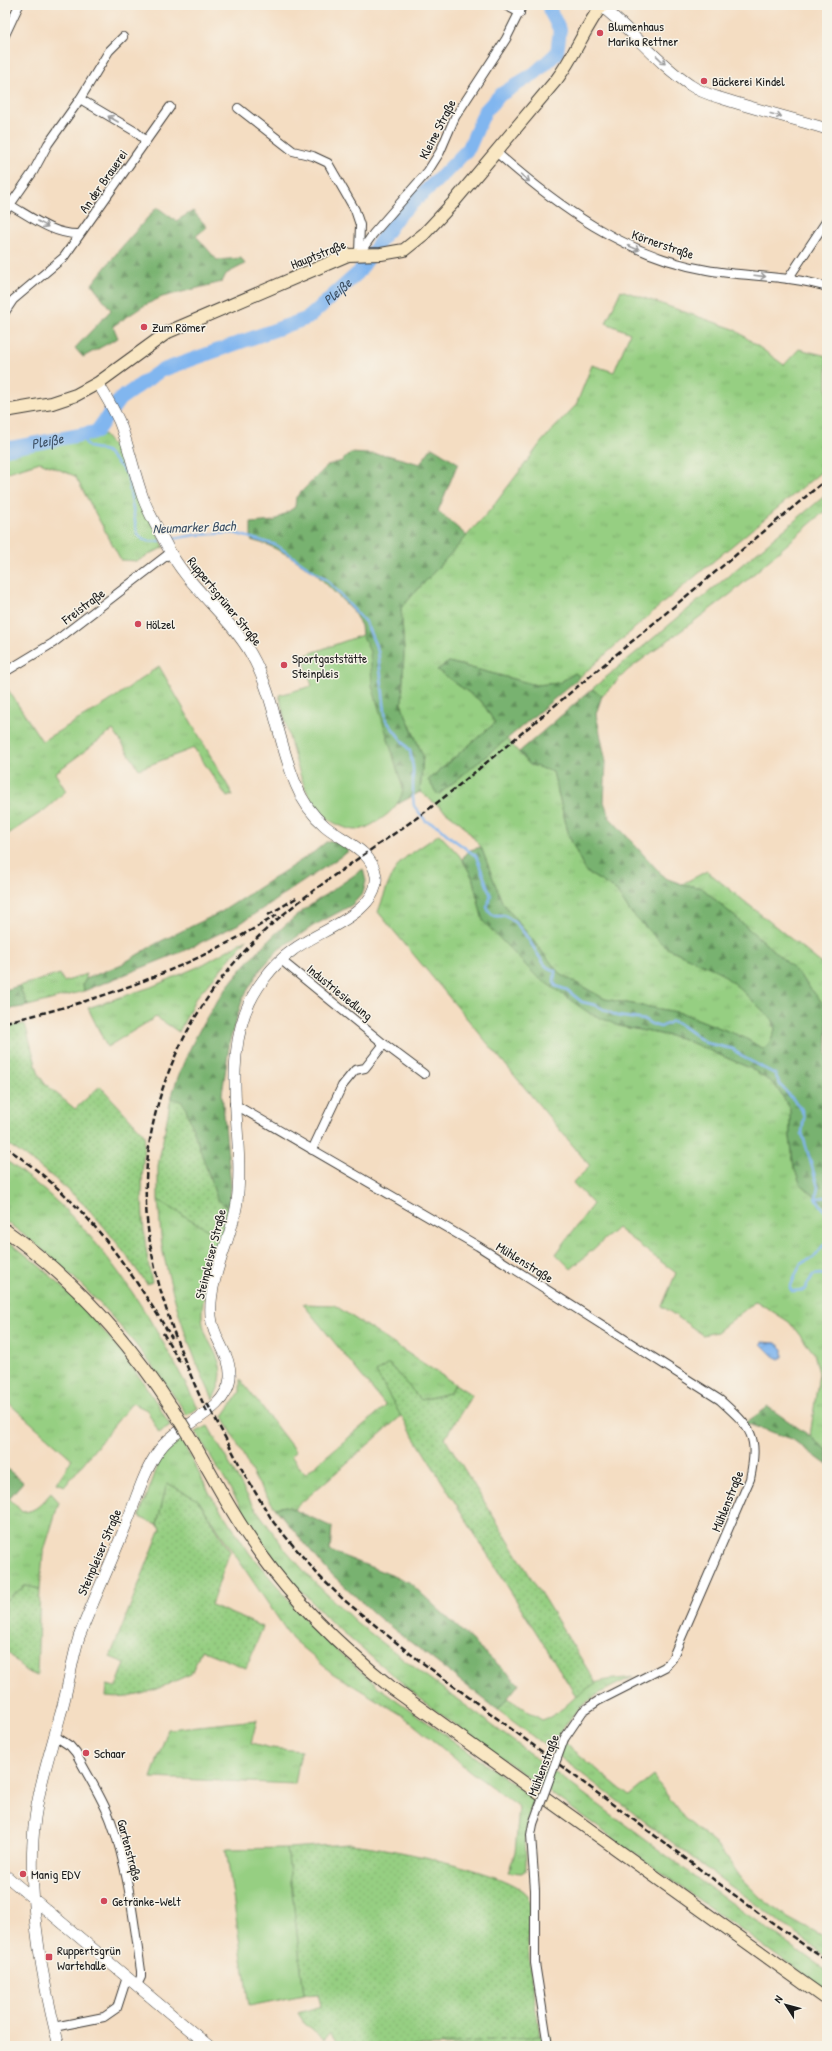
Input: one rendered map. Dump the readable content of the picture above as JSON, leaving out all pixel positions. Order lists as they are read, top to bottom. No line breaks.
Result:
{"streets":{"main road":["Hauptstraße"],"street":["Kleine Straße","An der Brauerei","Körnerstraße","Ruppertsgrüner Straße","Freistraße","Industriesiedlung","Steinpleiser Straße","Mühlenstraße","Gartenstraße"]},"crossings":[["Kleine Straße","Hauptstraße"],["Körnerstraße","Hauptstraße"],["Hauptstraße","Ruppertsgrüner Straße"],["Ruppertsgrüner Straße","Freistraße"],["Ruppertsgrüner Straße","Steinpleiser Straße"],["Industriesiedlung","Steinpleiser Straße"],["Steinpleiser Straße","Mühlenstraße"],["Steinpleiser Straße","Gartenstraße"]],"one_way":["Körnerstraße"],"water":["Pleiße","Neumarker Bach"],"places":{"other":["Blumenhaus Marika Rettner","Bäckerei Kindel","Zum Römer","Hölzel","Sportgaststätte Steinpleis","Schaar","Manig EDV","Getränke-Welt"],"transit":["Ruppertsgrün Wartehalle"]},"north":"top left"}
